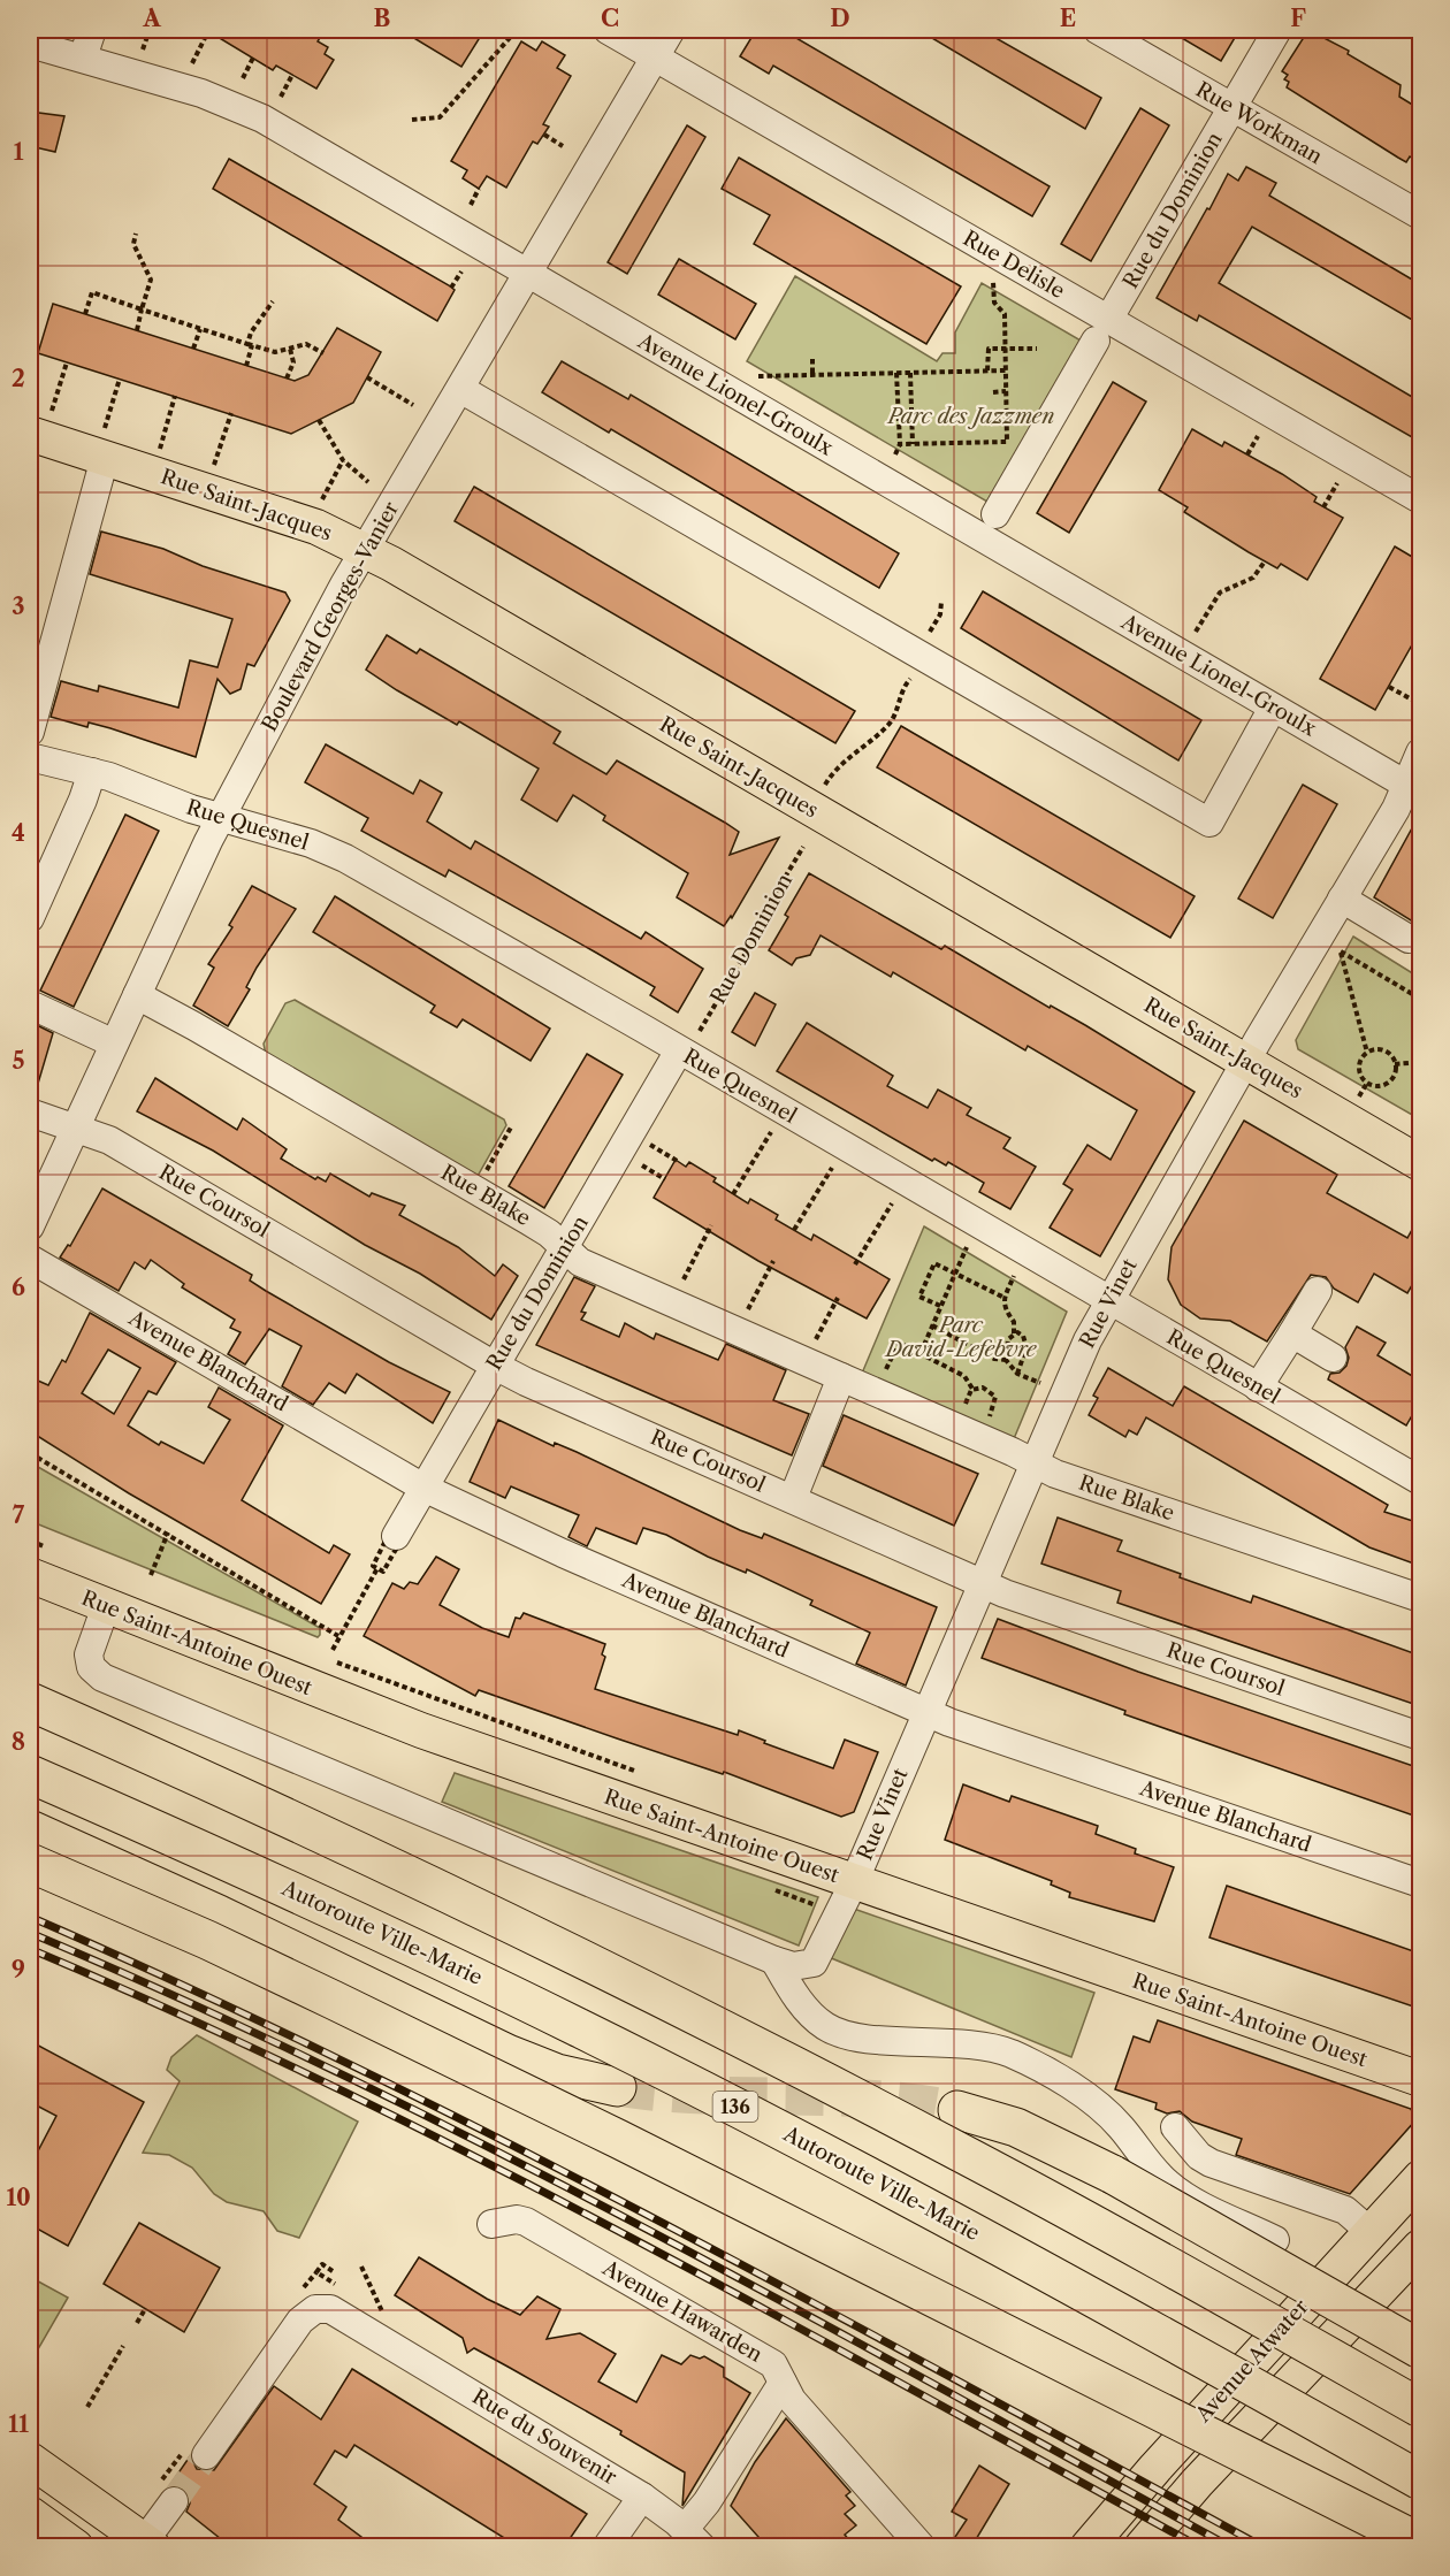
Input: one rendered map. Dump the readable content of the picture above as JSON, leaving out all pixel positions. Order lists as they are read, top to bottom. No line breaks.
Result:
{"streets":{"highway":["Autoroute Ville-Marie","136"],"main road":["Rue Saint-Jacques","Rue Saint-Antoine Ouest","Avenue Atwater"],"street":["Rue Workman","Rue du Dominion","Rue Delisle","Avenue Lionel-Groulx","Boulevard Georges-Vanier","Rue Quesnel","Rue Blake","Rue Coursol","Rue Vinet","Avenue Blanchard","Avenue Hawarden","Rue du Souvenir"],"path":["Rue Dominion"]},"crossings":[["Rue Workman","Rue du Dominion"],["Rue du Dominion","Rue Delisle"],["Rue du Dominion","Rue Quesnel"],["Rue du Dominion","Rue Blake"],["Rue du Dominion","Rue Coursol"],["Rue du Dominion","Avenue Blanchard"],["Rue Delisle","Boulevard Georges-Vanier"],["Avenue Lionel-Groulx","Boulevard Georges-Vanier"],["Avenue Lionel-Groulx","Rue Vinet"],["Rue Saint-Jacques","Boulevard Georges-Vanier"],["Rue Saint-Jacques","Rue Vinet"],["Boulevard Georges-Vanier","Rue Quesnel"],["Boulevard Georges-Vanier","Rue Blake"],["Boulevard Georges-Vanier","Rue Coursol"],["Rue Quesnel","Rue Vinet"],["Rue Blake","Rue Vinet"],["Rue Coursol","Rue Vinet"],["Rue Vinet","Avenue Blanchard"],["Rue Vinet","Rue Saint-Antoine Ouest"]],"parks":["Parc des Jazzmen","Parc David-Lefebvre"],"grid":{"columns":["A","B","C","D","E","F"],"rows":["1","2","3","4","5","6","7","8","9","10","11"]}}
